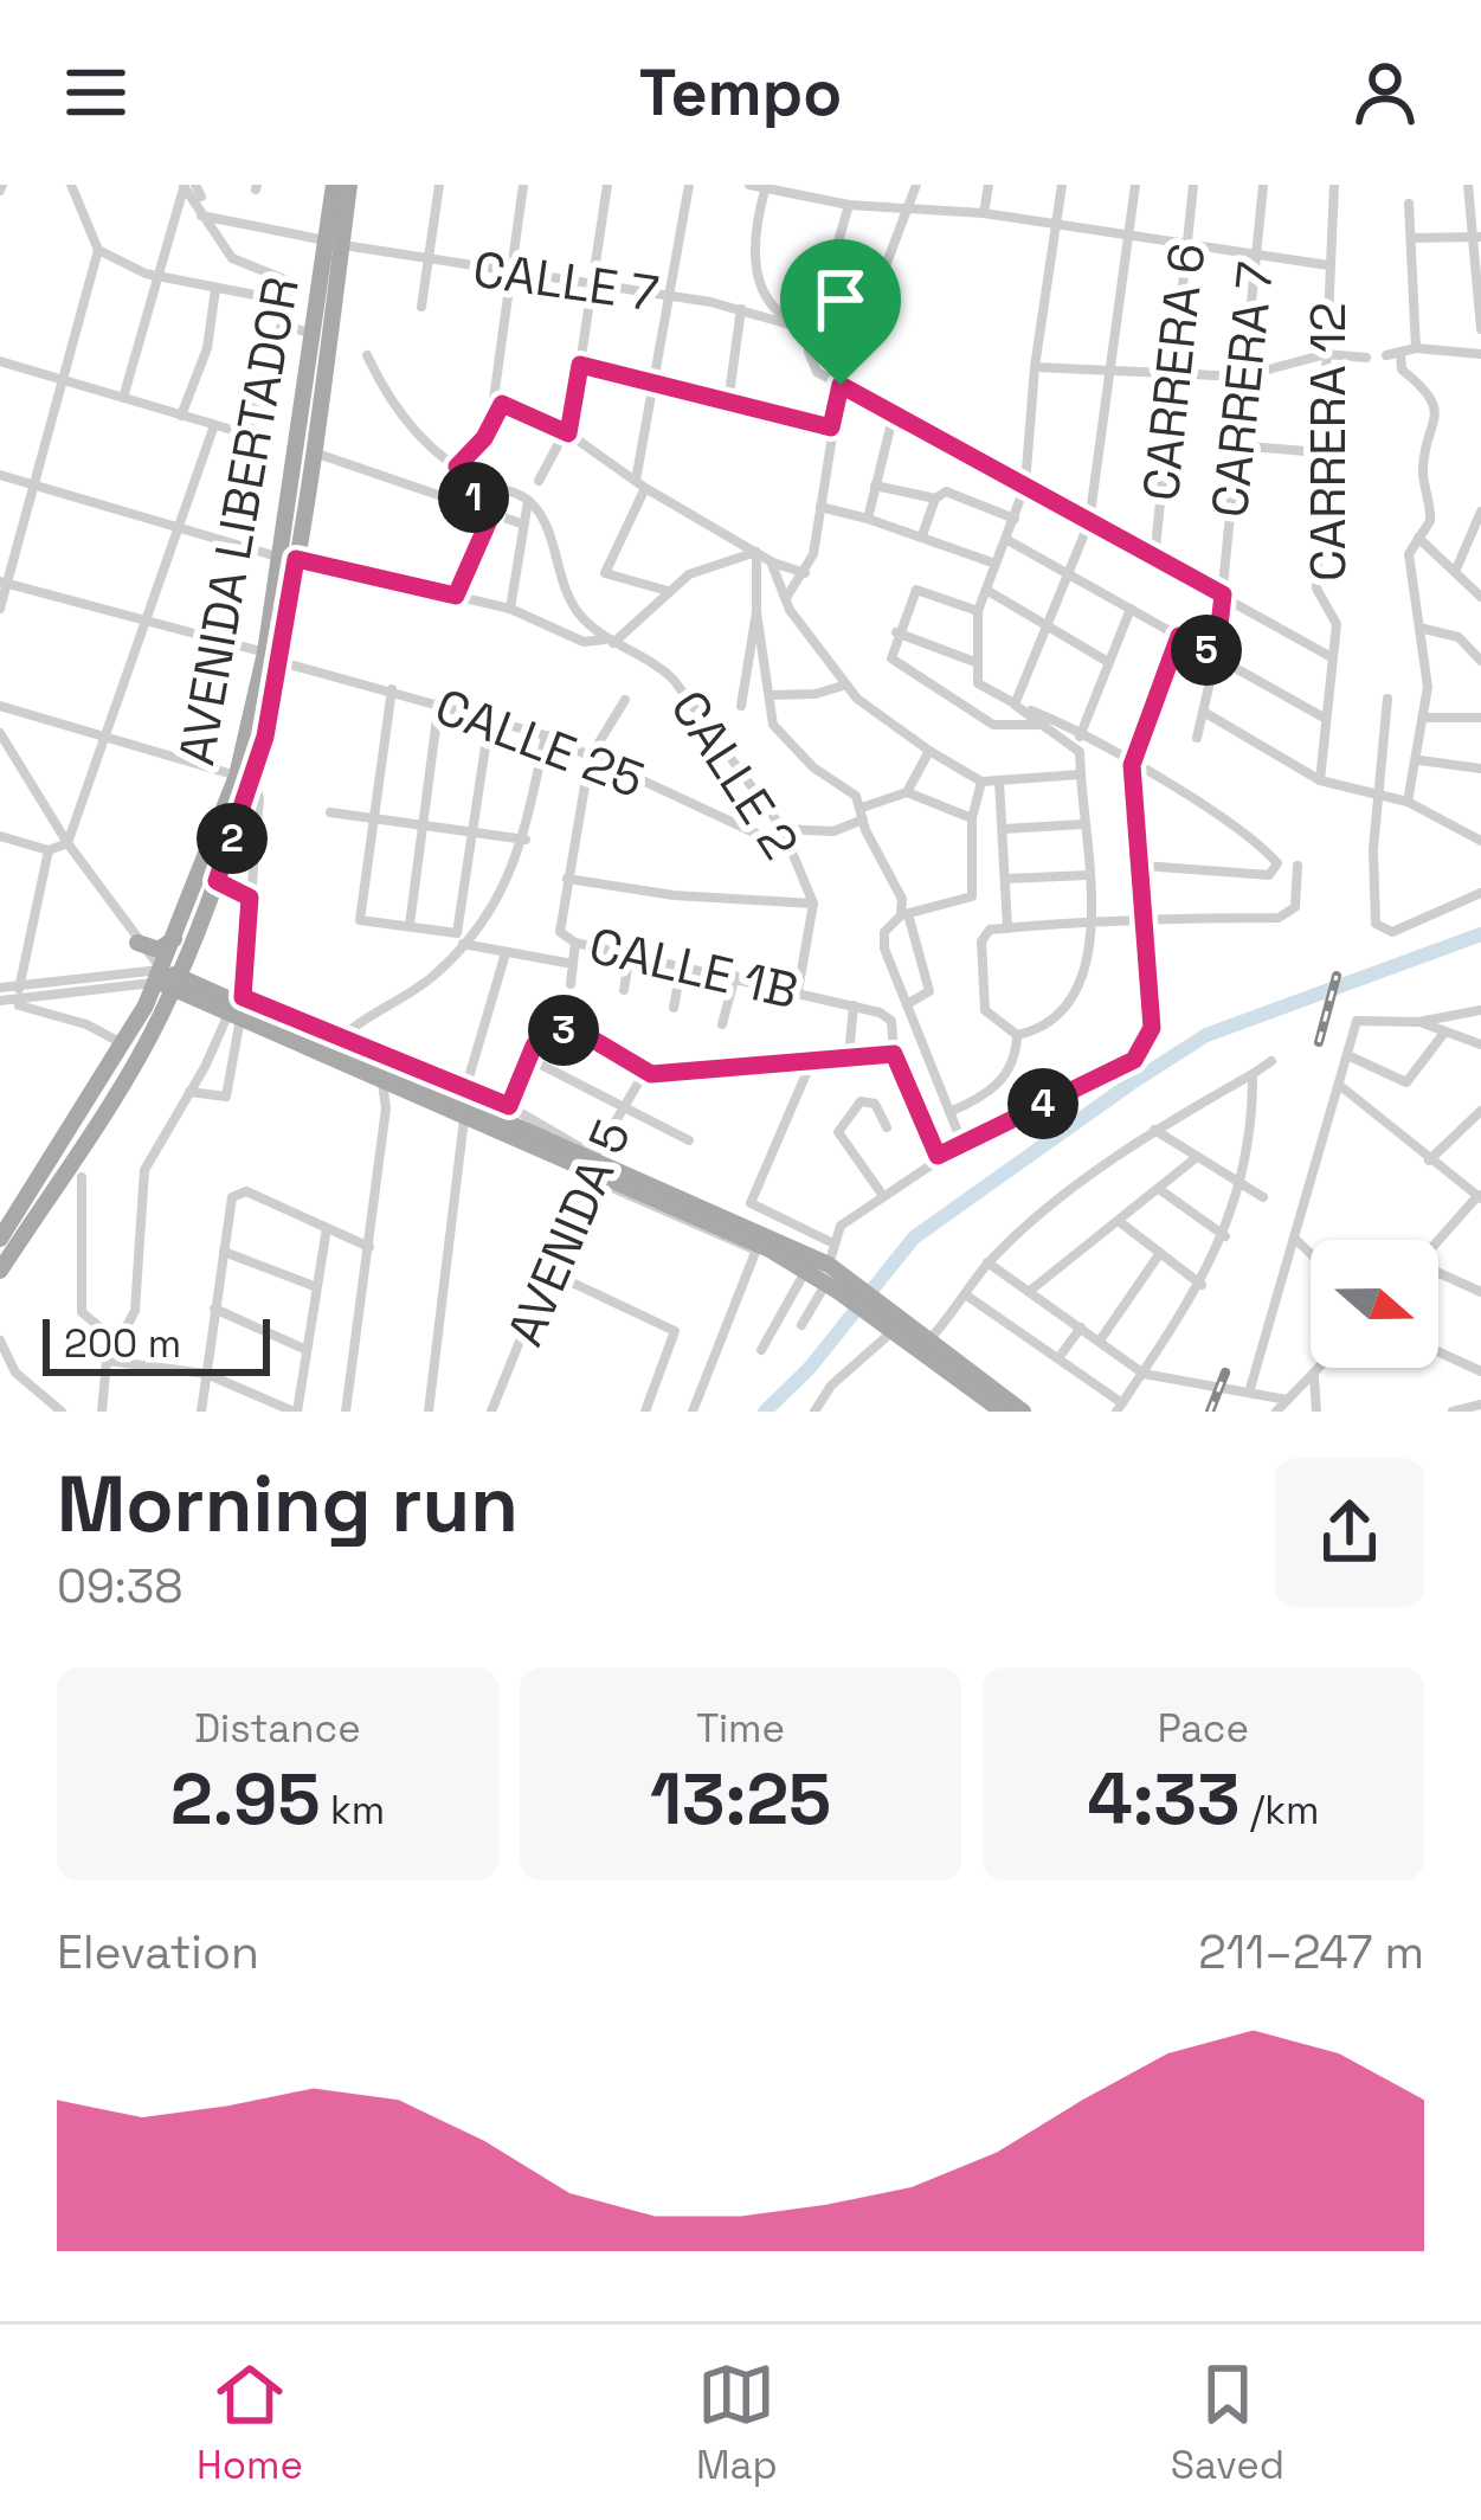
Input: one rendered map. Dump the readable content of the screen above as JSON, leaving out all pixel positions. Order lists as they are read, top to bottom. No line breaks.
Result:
{"streets":{"main road":["AVENIDA LIBERTADOR"],"street":["CALLE 7","CARRERA 6","CARRERA 7","CARRERA 12","CALLE 25","CALLE 2","CALLE 1B","AVENIDA 5"]},"crossings":[["CALLE 7","AVENIDA LIBERTADOR"],["CARRERA 6","CARRERA 7"],["CARRERA 7","CARRERA 12"],["AVENIDA LIBERTADOR","CALLE 25"],["CALLE 25","CALLE 2"],["CALLE 25","CALLE 1B"],["CALLE 2","CALLE 1B"],["CALLE 1B","AVENIDA 5"]],"scale_bar":"200 m","north":"right","page":{"header":"Tempo","pins":["1","5","2","3","4"],"scale":"200 m","heading":["Morning run","09:38"],"stats":[["Distance","2.95 km"],["Time","13:25"],["Pace","4:33 /km"]],"chart":["Elevation","211–247 m"],"tabs":["Home","Map","Saved"]}}
